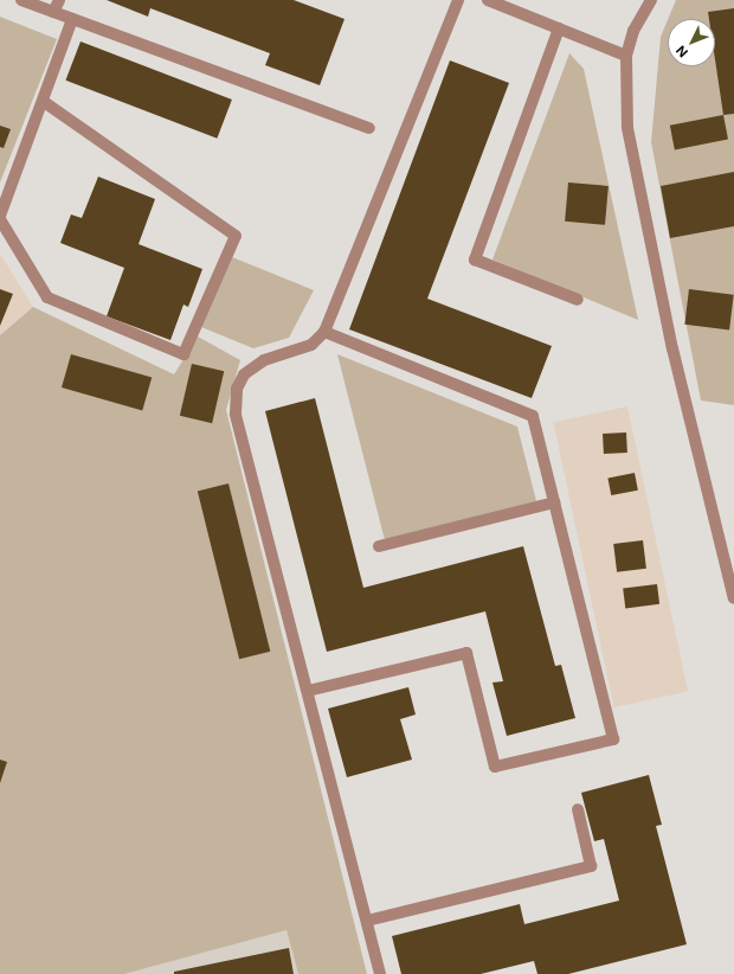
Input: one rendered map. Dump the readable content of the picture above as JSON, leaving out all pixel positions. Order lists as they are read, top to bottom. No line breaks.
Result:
{"north":"bottom left"}
